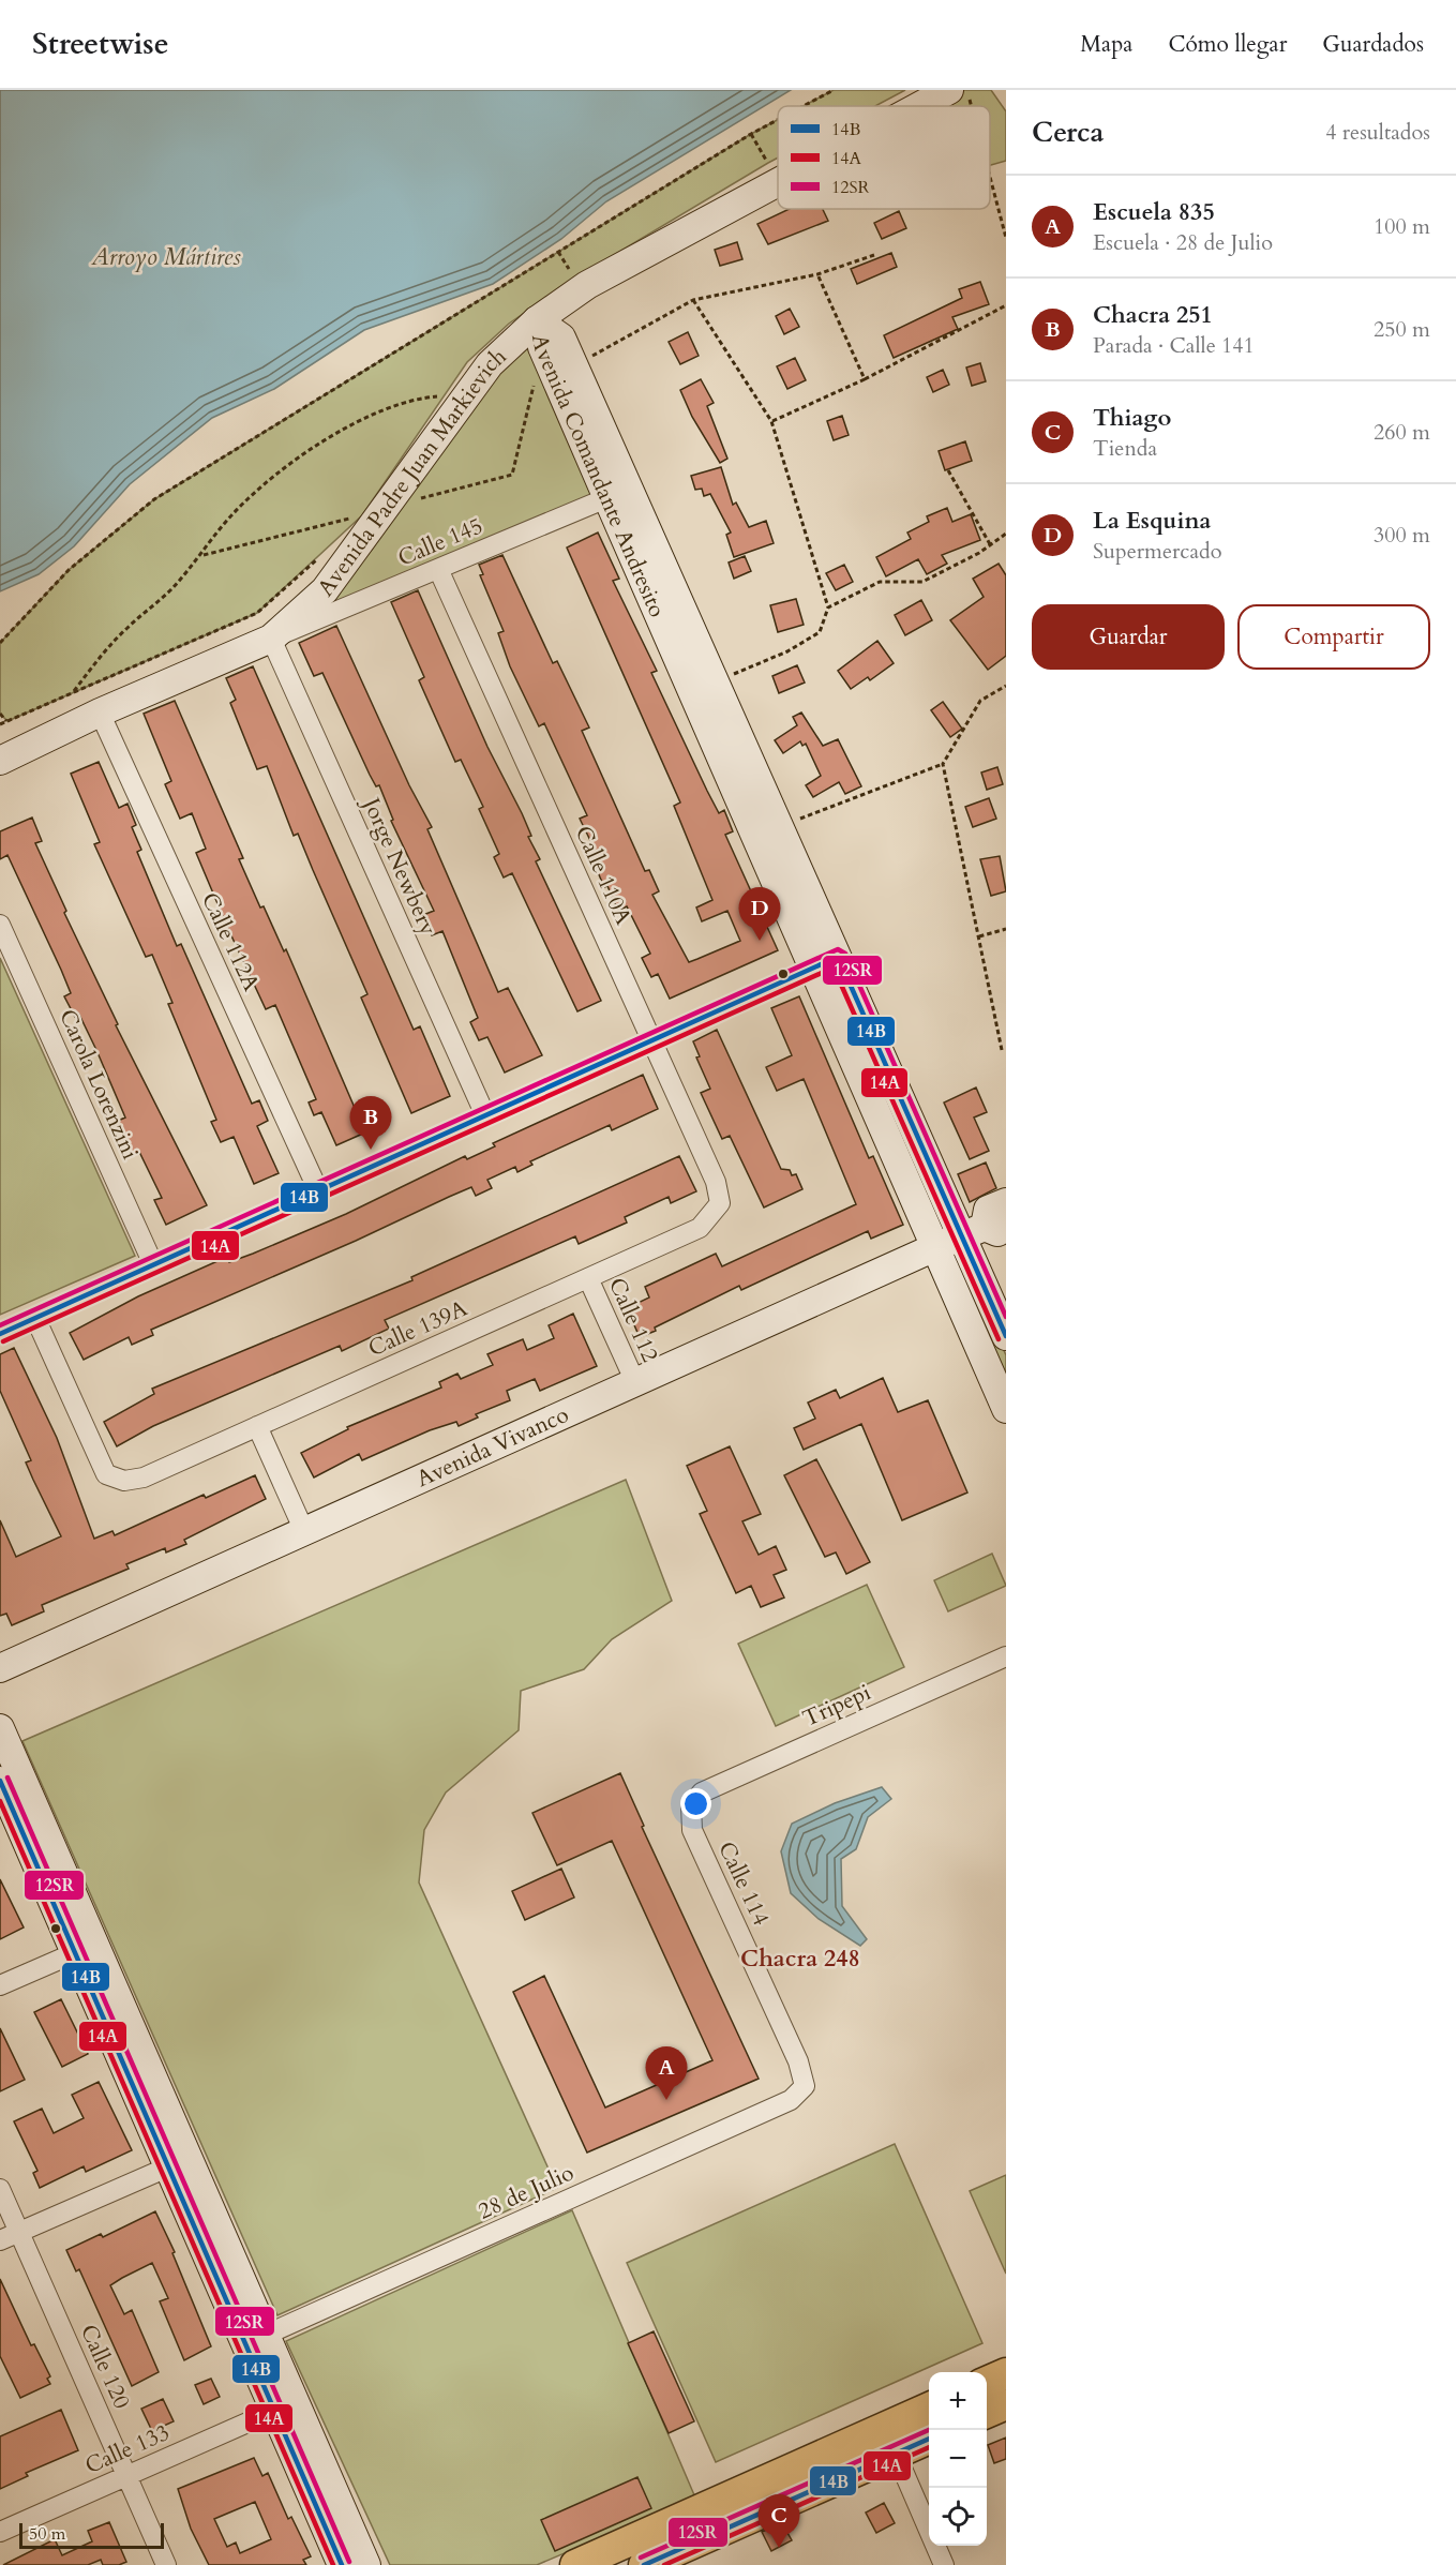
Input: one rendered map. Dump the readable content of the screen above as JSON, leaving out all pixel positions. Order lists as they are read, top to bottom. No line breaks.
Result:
{"streets":{"main road":["Avenida Padre Juan Markievich","Avenida Comandante Andresito","Avenida Vivanco"],"street":["Calle 145","Jorge Newbery","Calle 110A","Calle 112A","Carola Lorenzini","Calle 112","Calle 139A","Tripepi","Calle 114","28 de Julio","Calle 120","Calle 133"]},"crossings":[["Avenida Padre Juan Markievich","Avenida Comandante Andresito"],["Avenida Padre Juan Markievich","Calle 145"],["Avenida Padre Juan Markievich","Jorge Newbery"],["Avenida Padre Juan Markievich","Calle 112A"],["Avenida Comandante Andresito","Calle 145"],["Avenida Comandante Andresito","Avenida Vivanco"],["Calle 145","Jorge Newbery"],["Calle 145","Calle 110A"],["Calle 110A","Calle 139A"],["Calle 112","Calle 139A"],["Calle 112","Avenida Vivanco"],["Tripepi","Calle 114"],["Calle 114","28 de Julio"],["Calle 120","Calle 133"]],"districts":["Chacra 248"],"water":["Arroyo Mártires"],"lines":["transit line 12SR","transit line 14B","transit line 14A"],"legend":["14B","14A","12SR"],"scale_bar":"50 m","page":{"header":"Streetwise","nav":["Mapa","Cómo llegar","Guardados"],"heading":["Cerca","4 resultados"],"list":[{"mark":"A","name":"Escuela 835","note":"Escuela · 28 de Julio","value":"100 m"},{"mark":"B","name":"Chacra 251","note":"Parada · Calle 141","value":"250 m"},{"mark":"C","name":"Thiago","note":"Tienda","value":"260 m"},{"mark":"D","name":"La Esquina","note":"Supermercado","value":"300 m"}],"buttons":["Guardar","Compartir"],"pins":["D","B","A","C"],"map_buttons":["+","−"],"scale":"50 m"}}
